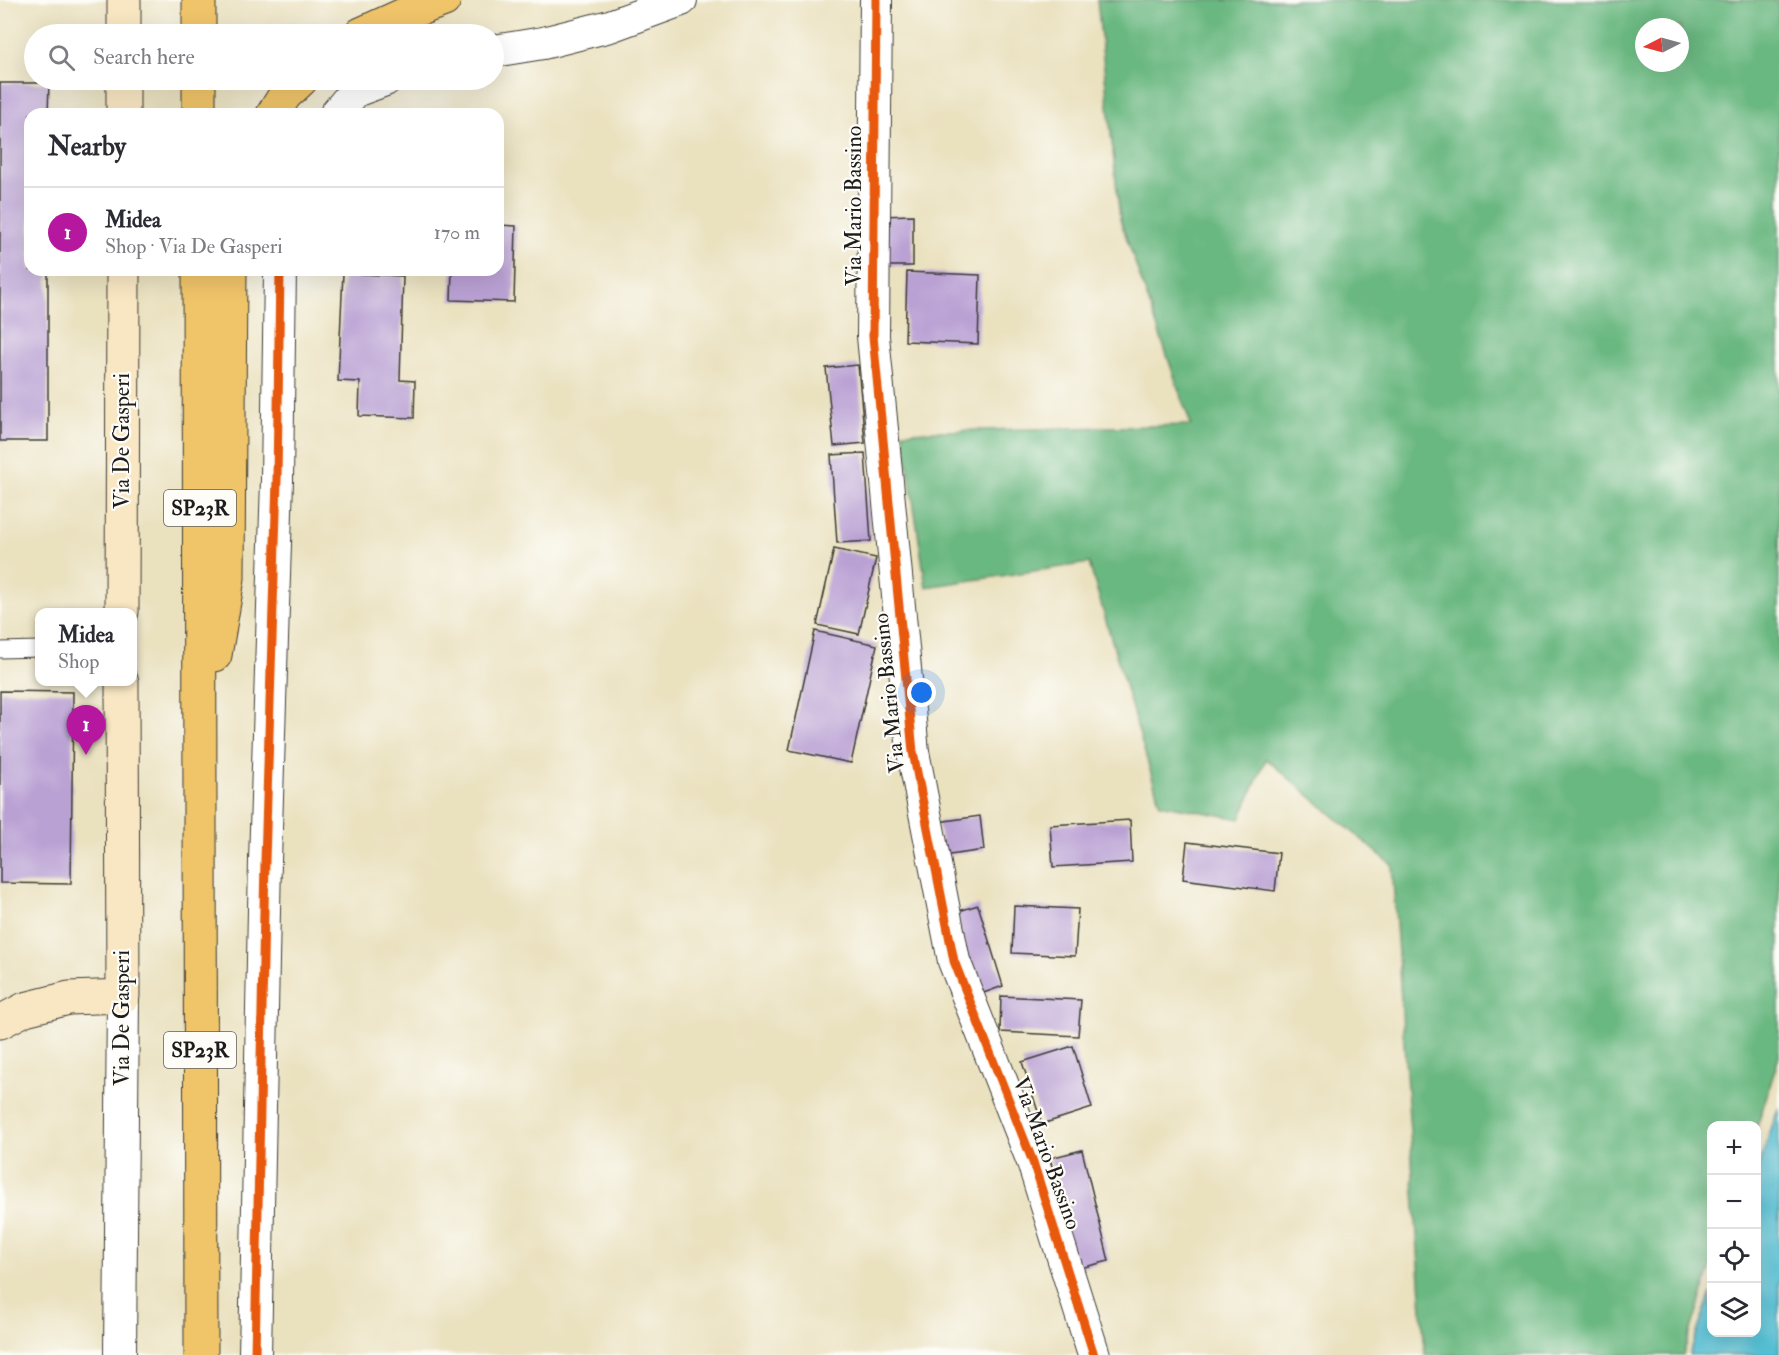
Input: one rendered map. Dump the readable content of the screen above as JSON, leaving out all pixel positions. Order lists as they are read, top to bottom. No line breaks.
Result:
{"streets":{"main road":["SP23R"],"street":["Via Mario Bassino","Via De Gasperi"]},"north":"left","page":{"search":"Search here","heading":"Nearby","list":[{"mark":"1","name":"Midea","note":"Shop · Via De Gasperi","value":"170 m"}],"popup":["Midea","Shop"],"pins":"1","map_buttons":["+","−"]}}
